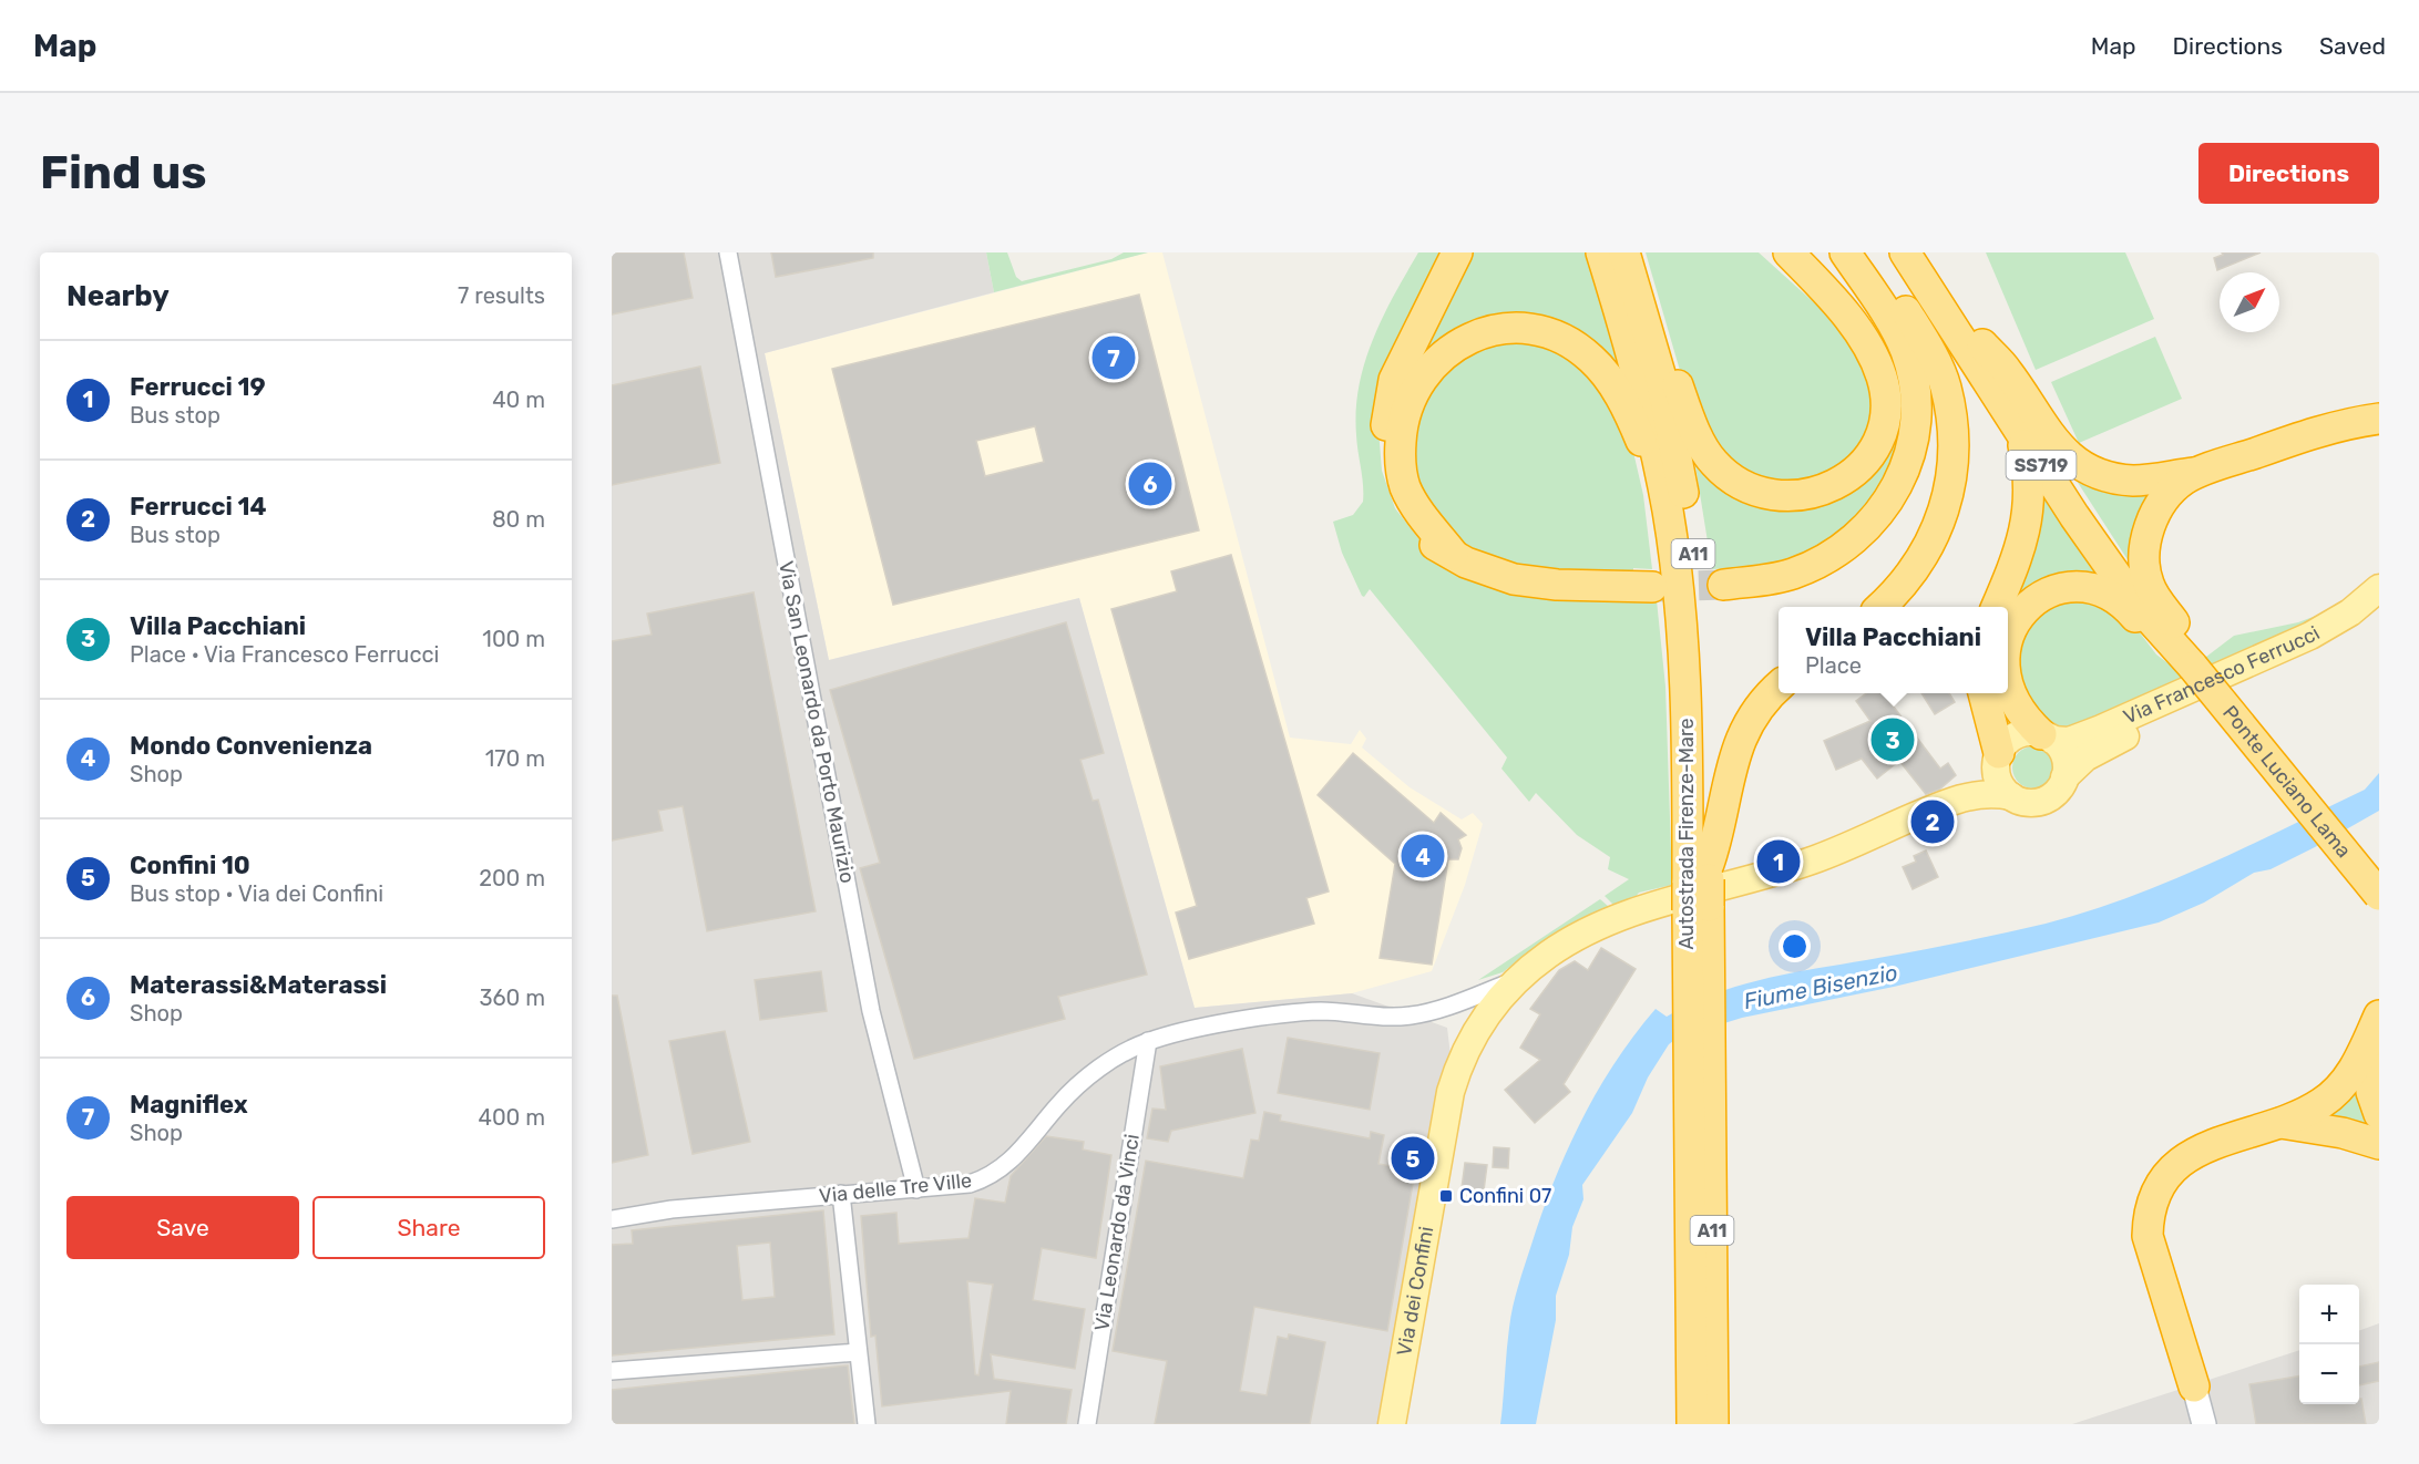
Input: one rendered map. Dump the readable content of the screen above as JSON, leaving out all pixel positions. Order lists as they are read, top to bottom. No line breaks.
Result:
{"streets":{"highway":["SS719","A11","Ponte Luciano Lama","Autostrada Firenze-Mare"],"main road":["Via Francesco Ferrucci","Via dei Confini"],"street":["Via San Leonardo da Porto Maurizio","Via delle Tre Ville","Via Leonardo da Vinci"]},"crossings":[["SS719","Ponte Luciano Lama"],["Via Francesco Ferrucci","Via delle Tre Ville"],["Via Francesco Ferrucci","Via dei Confini"],["Via San Leonardo da Porto Maurizio","Via delle Tre Ville"],["Via delle Tre Ville","Via Leonardo da Vinci"],["Via delle Tre Ville","Via dei Confini"]],"water":["Fiume Bisenzio"],"places":{"transit":["Confini 07"]},"north":"top right","page":{"header":"Map","nav":["Map","Directions","Saved"],"buttons":["Directions",["Save","Share"]],"title":"Find us","heading":["Nearby","7 results"],"pins":["7","6","3","2","4","1","5"],"list":[{"mark":"1","name":"Ferrucci 19","note":"Bus stop","value":"40 m"},{"mark":"2","name":"Ferrucci 14","note":"Bus stop","value":"80 m"},{"mark":"3","name":"Villa Pacchiani","note":"Place · Via Francesco Ferrucci","value":"100 m"},{"mark":"4","name":"Mondo Convenienza","note":"Shop","value":"170 m"},{"mark":"5","name":"Confini 10","note":"Bus stop · Via dei Confini","value":"200 m"},{"mark":"6","name":"Materassi&Materassi","note":"Shop","value":"360 m"},{"mark":"7","name":"Magniflex","note":"Shop","value":"400 m"}],"popup":["Villa Pacchiani","Place"],"map_buttons":["+","−"]}}
